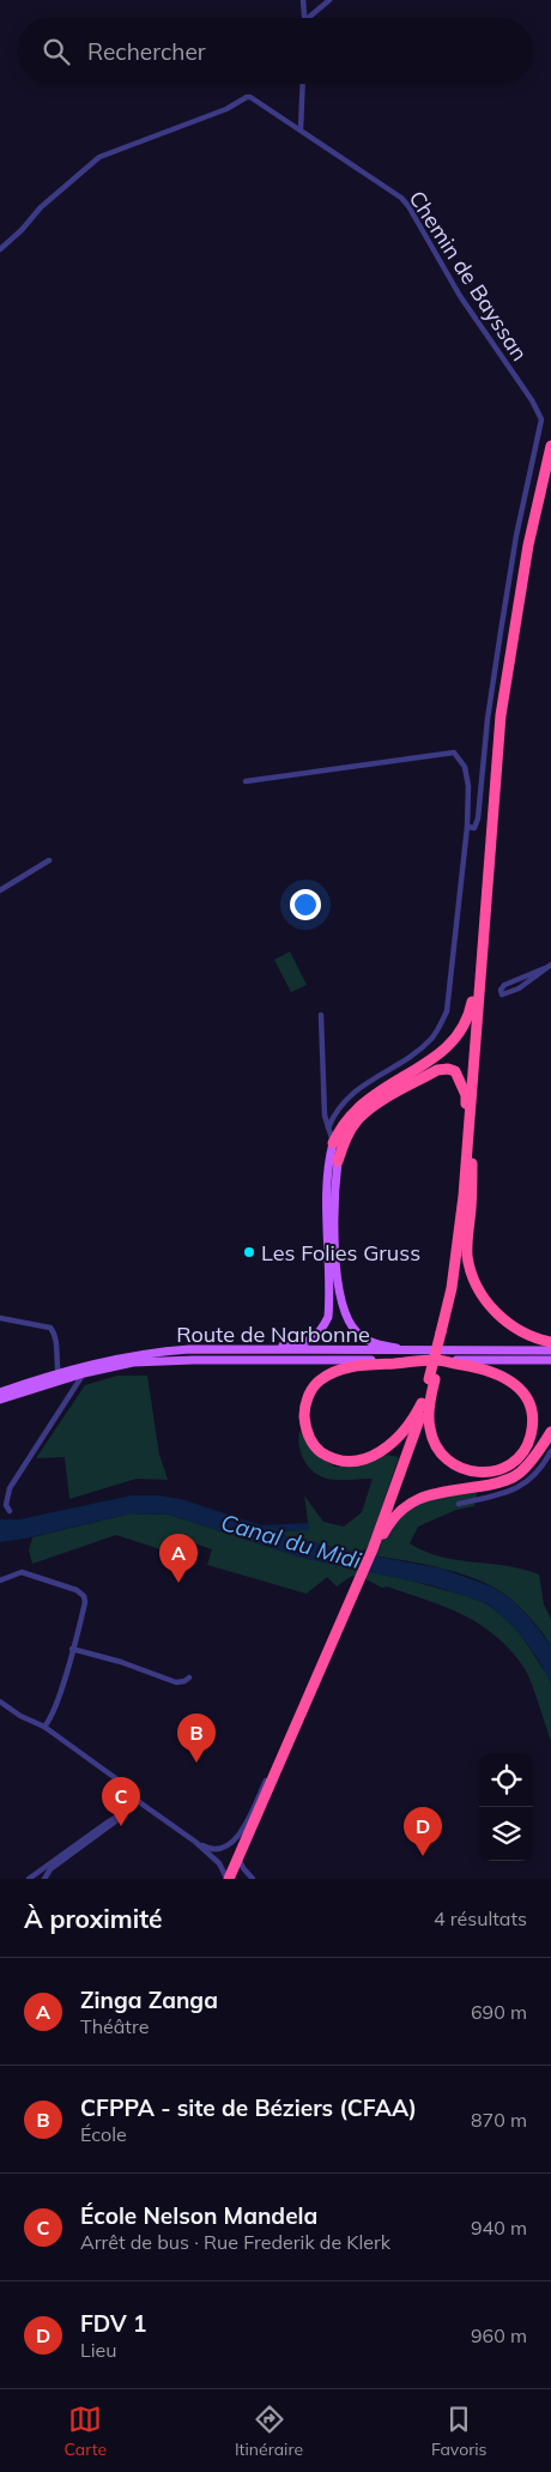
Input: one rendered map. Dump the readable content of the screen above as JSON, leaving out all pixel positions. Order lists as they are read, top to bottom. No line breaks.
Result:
{"streets":{"main road":["Route de Narbonne"],"street":["Chemin de Bayssan"]},"water":["Canal du Midi"],"places":["Les Folies Gruss"],"page":{"search":"Rechercher","pins":["A","B","C","D"],"heading":["À proximité","4 résultats"],"list":[{"mark":"A","name":"Zinga Zanga","note":"Théâtre","value":"690 m"},{"mark":"B","name":"CFPPA - site de Béziers (CFAA)","note":"École","value":"870 m"},{"mark":"C","name":"École Nelson Mandela","note":"Arrêt de bus · Rue Frederik de Klerk","value":"940 m"},{"mark":"D","name":"FDV 1","note":"Lieu","value":"960 m"}],"nav":["Carte","Itinéraire","Favoris"]}}
